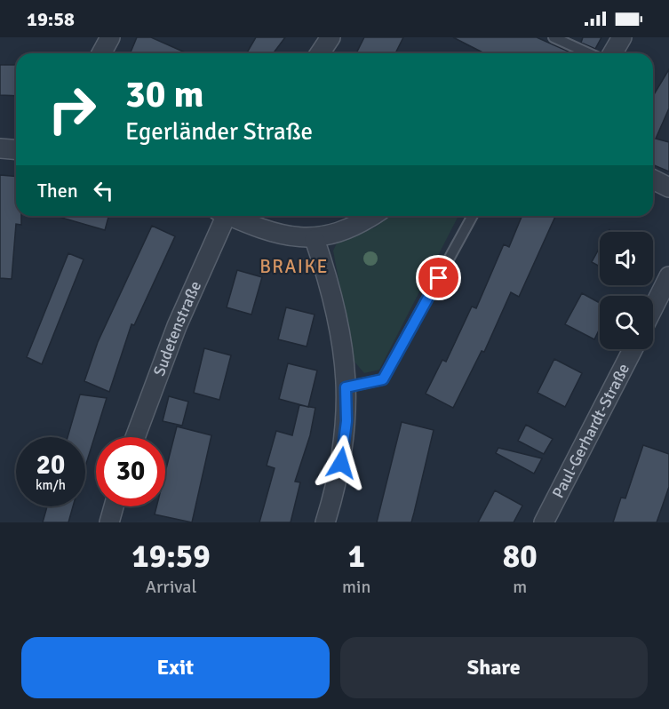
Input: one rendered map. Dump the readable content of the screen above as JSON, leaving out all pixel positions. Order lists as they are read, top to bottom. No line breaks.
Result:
{"streets":{"street":["Sudetenstraße","Paul-Gerhardt-Straße"]},"districts":["BRAIKE"],"page":{"status":"19:58","turn":["30 m","Egerländer Straße"],"then":"Then","speed":"20 km/h","limit":"30","eta":["19:59","Arrival","1","min","80","m"],"buttons":["Exit","Share"]}}
